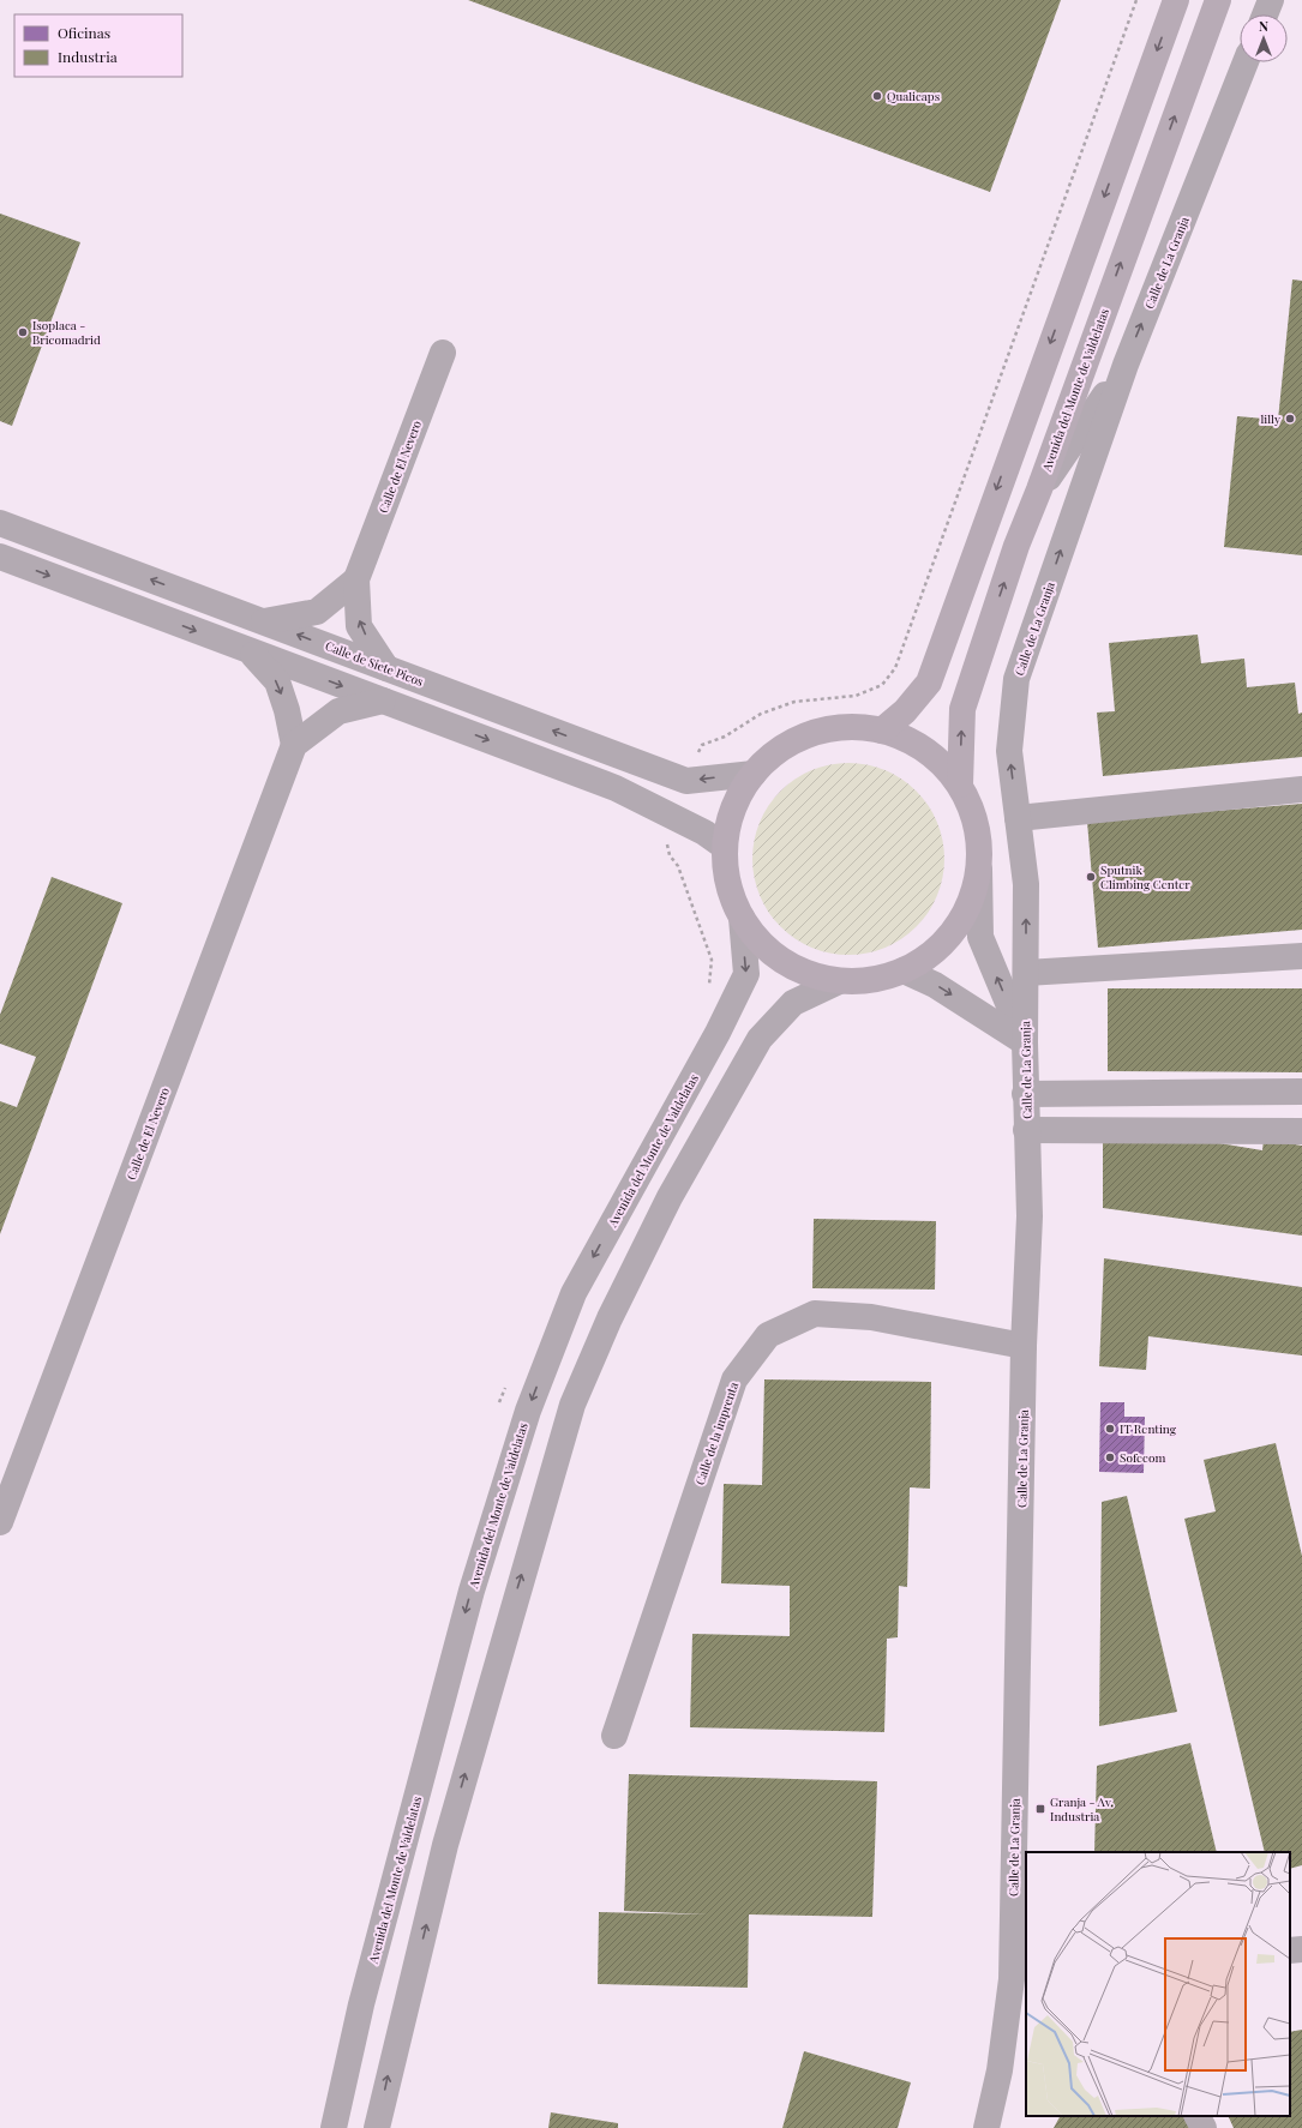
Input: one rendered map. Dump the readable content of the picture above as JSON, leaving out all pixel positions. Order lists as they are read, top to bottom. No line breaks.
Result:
{"streets":{"main road":["Avenida del Monte de Valdelatas"],"street":["Calle de La Granja","Calle de El Nevero","Calle de Siete Picos","Calle de la imprenta"]},"crossings":[["Calle de La Granja","Calle de la imprenta"],["Calle de El Nevero","Calle de Siete Picos"]],"one_way":["Calle de La Granja"],"places":{"other":["Qualicaps","Isoplaca - Bricomadrid","lilly","Sputnik Climbing Center","IT Renting","Sofecom"],"transit":["Granja - Av. Industria"]},"legend":["Oficinas","Industria"],"north":"top"}
